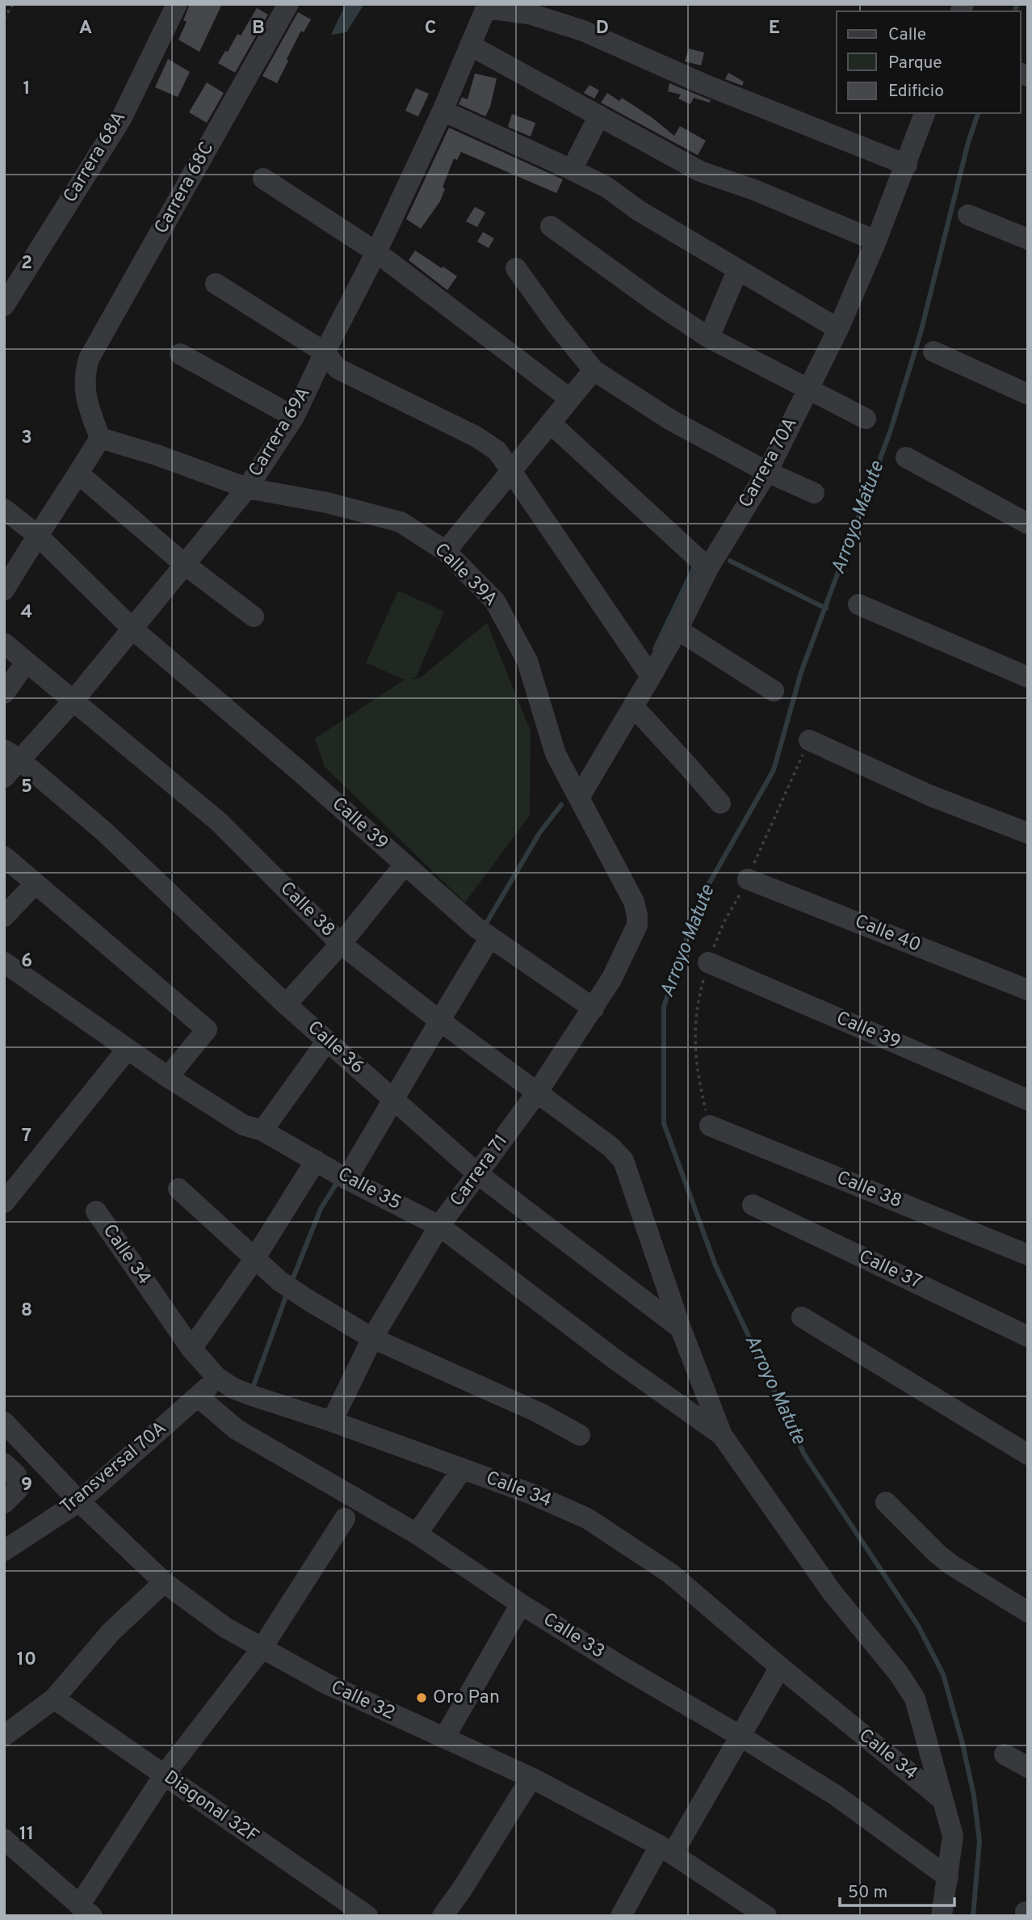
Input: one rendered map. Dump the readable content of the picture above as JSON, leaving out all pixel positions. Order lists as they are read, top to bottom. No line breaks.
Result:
{"streets":{"street":["Carrera 68A","Carrera 68C","Carrera 69A","Carrera 70A","Calle 39A","Calle 39","Calle 38","Calle 40","Calle 36","Carrera 71","Calle 35","Calle 34","Calle 37","Transversal 70A","Calle 33","Calle 32","Diagonal 32F"]},"crossings":[["Carrera 68C","Calle 39A"],["Carrera 69A","Calle 39A"],["Carrera 69A","Calle 39"],["Carrera 69A","Calle 38"],["Carrera 69A","Calle 36"],["Carrera 70A","Calle 39A"],["Calle 39A","Carrera 71"],["Calle 39","Carrera 71"],["Calle 38","Calle 36"],["Calle 38","Carrera 71"],["Calle 36","Carrera 71"],["Carrera 71","Calle 35"],["Carrera 71","Calle 34"],["Calle 34","Transversal 70A"],["Transversal 70A","Calle 33"],["Transversal 70A","Calle 32"]],"water":["Arroyo Matute"],"places":["Oro Pan"],"legend":["Calle","Parque","Edificio"],"scale_bar":"50 m","grid":{"columns":["A","B","C","D","E"],"rows":["1","2","3","4","5","6","7","8","9","10","11"]}}
